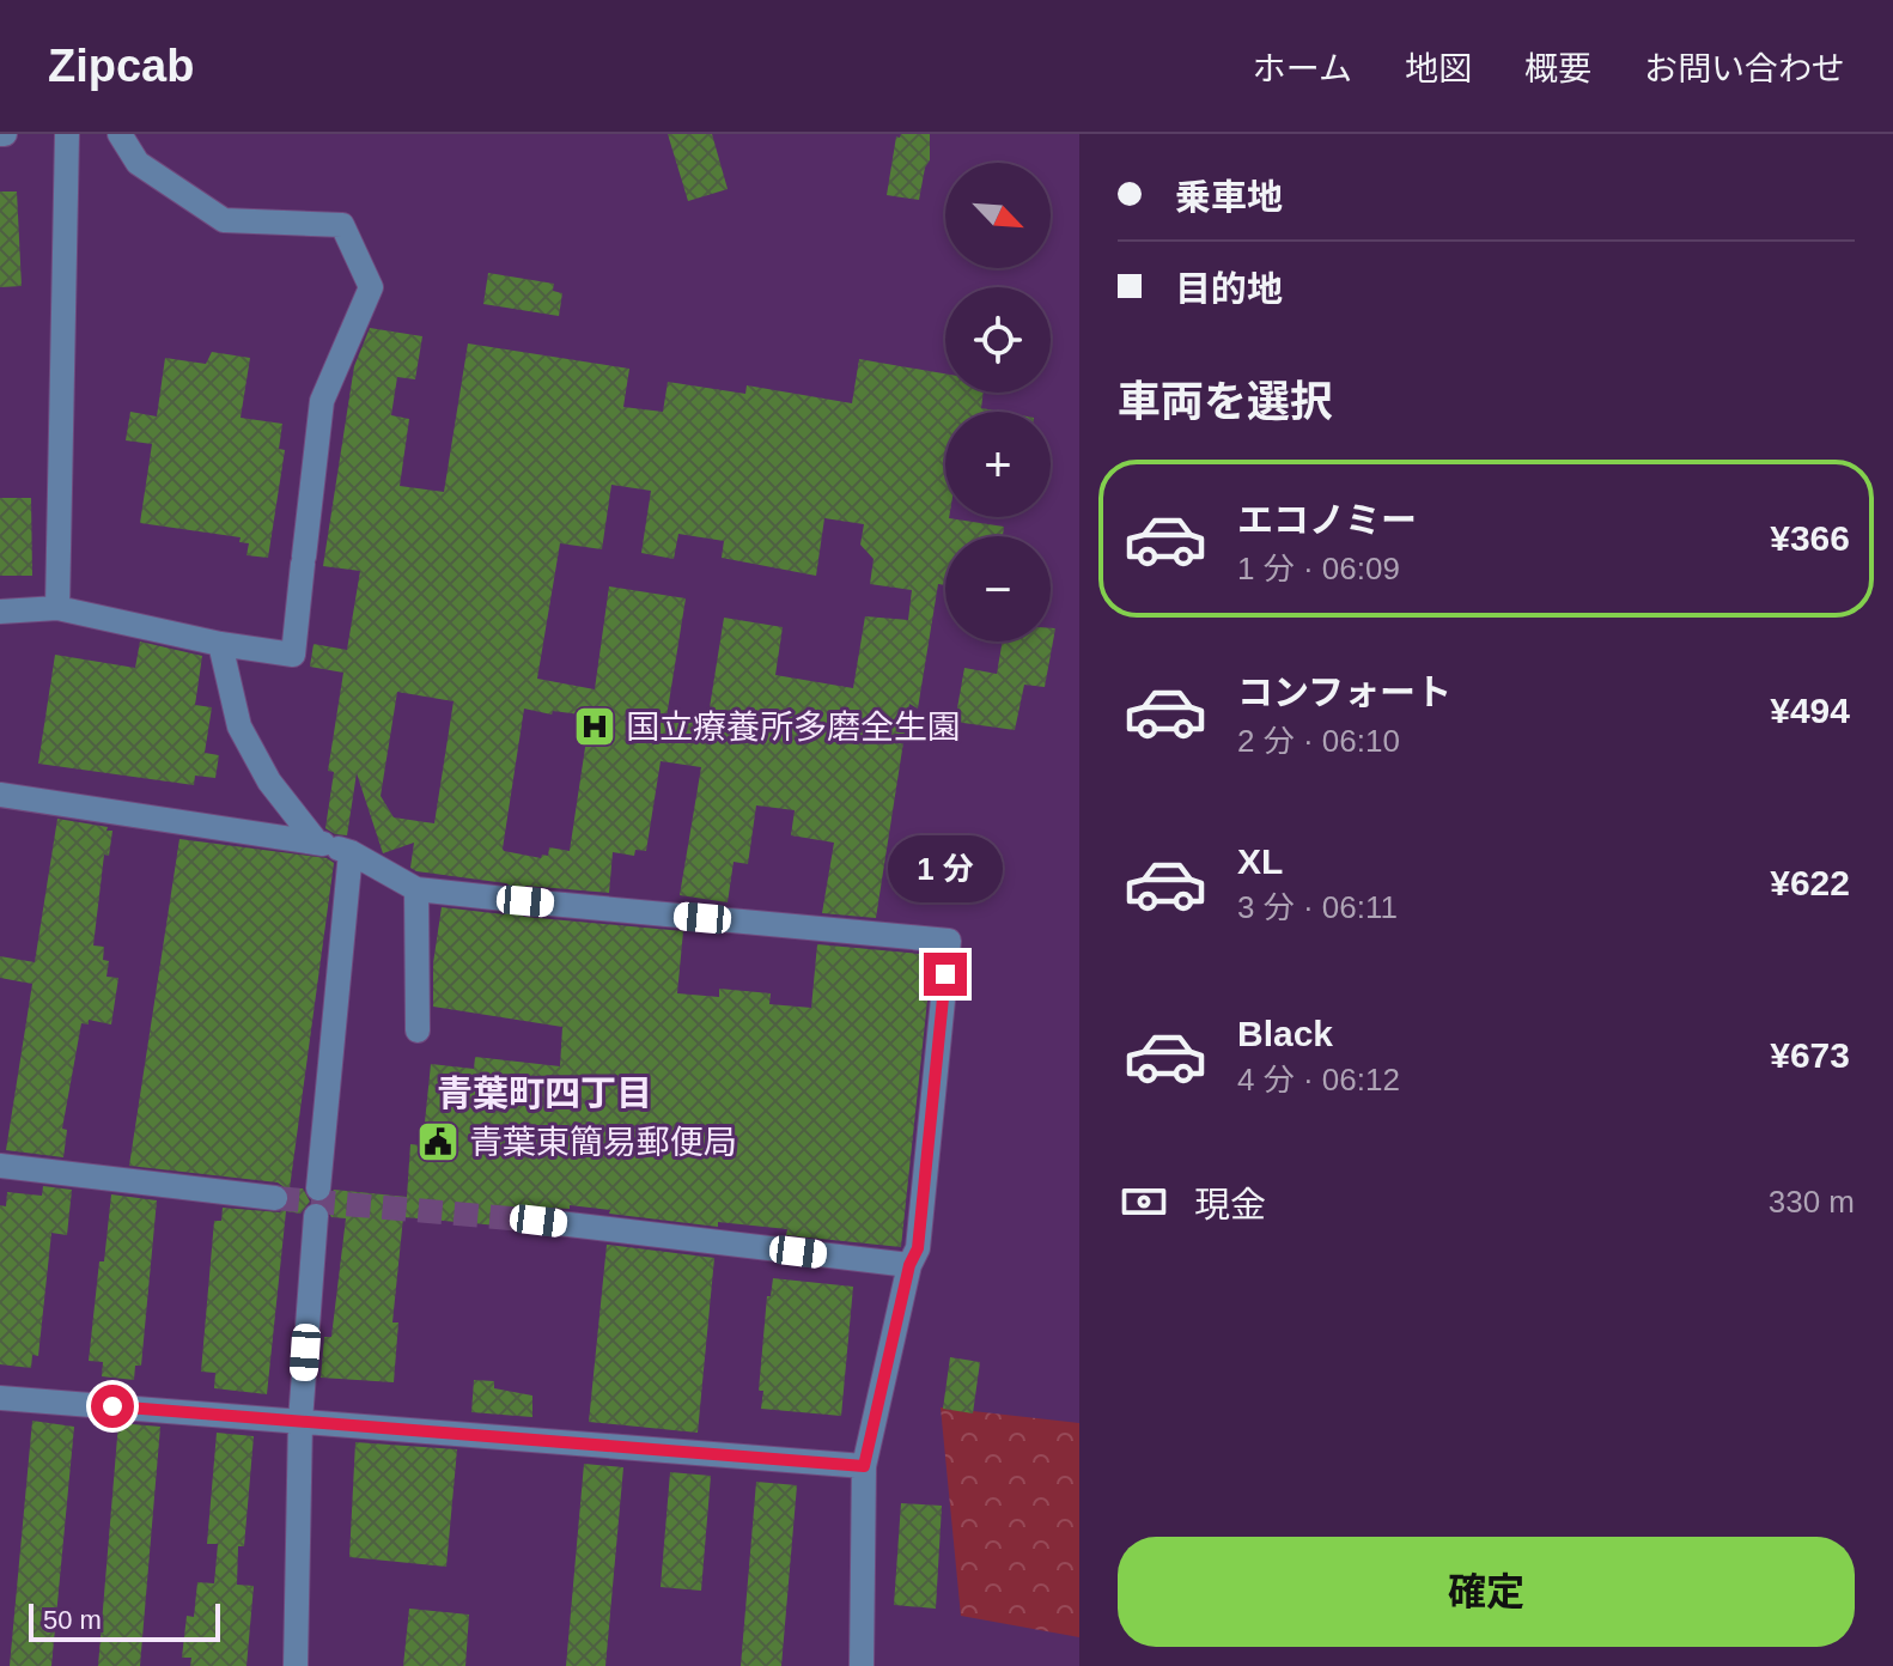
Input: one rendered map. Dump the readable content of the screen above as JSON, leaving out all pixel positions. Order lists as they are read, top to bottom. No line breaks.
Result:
{"districts":["青葉町四丁目"],"places":{"hospital":["国立療養所多磨全生園"],"public building":["青葉東簡易郵便局"]},"scale_bar":"50 m","north":"bottom right","page":{"header":"Zipcab","nav":["ホーム","地図","概要","お問い合わせ"],"banner":["乗車地","目的地"],"map_buttons":["+","−"],"heading":"車両を選択","list":[{"name":"エコノミー","note":"1 分 · 06:09","value":"¥366"},{"name":"コンフォート","note":"2 分 · 06:10","value":"¥494"},{"name":"XL","note":"3 分 · 06:11","value":"¥622"},{"name":"Black","note":"4 分 · 06:12","value":"¥673"}],"bubble":"1 分","pay":["現金","330 m"],"buttons":"確定","scale":"50 m"}}
